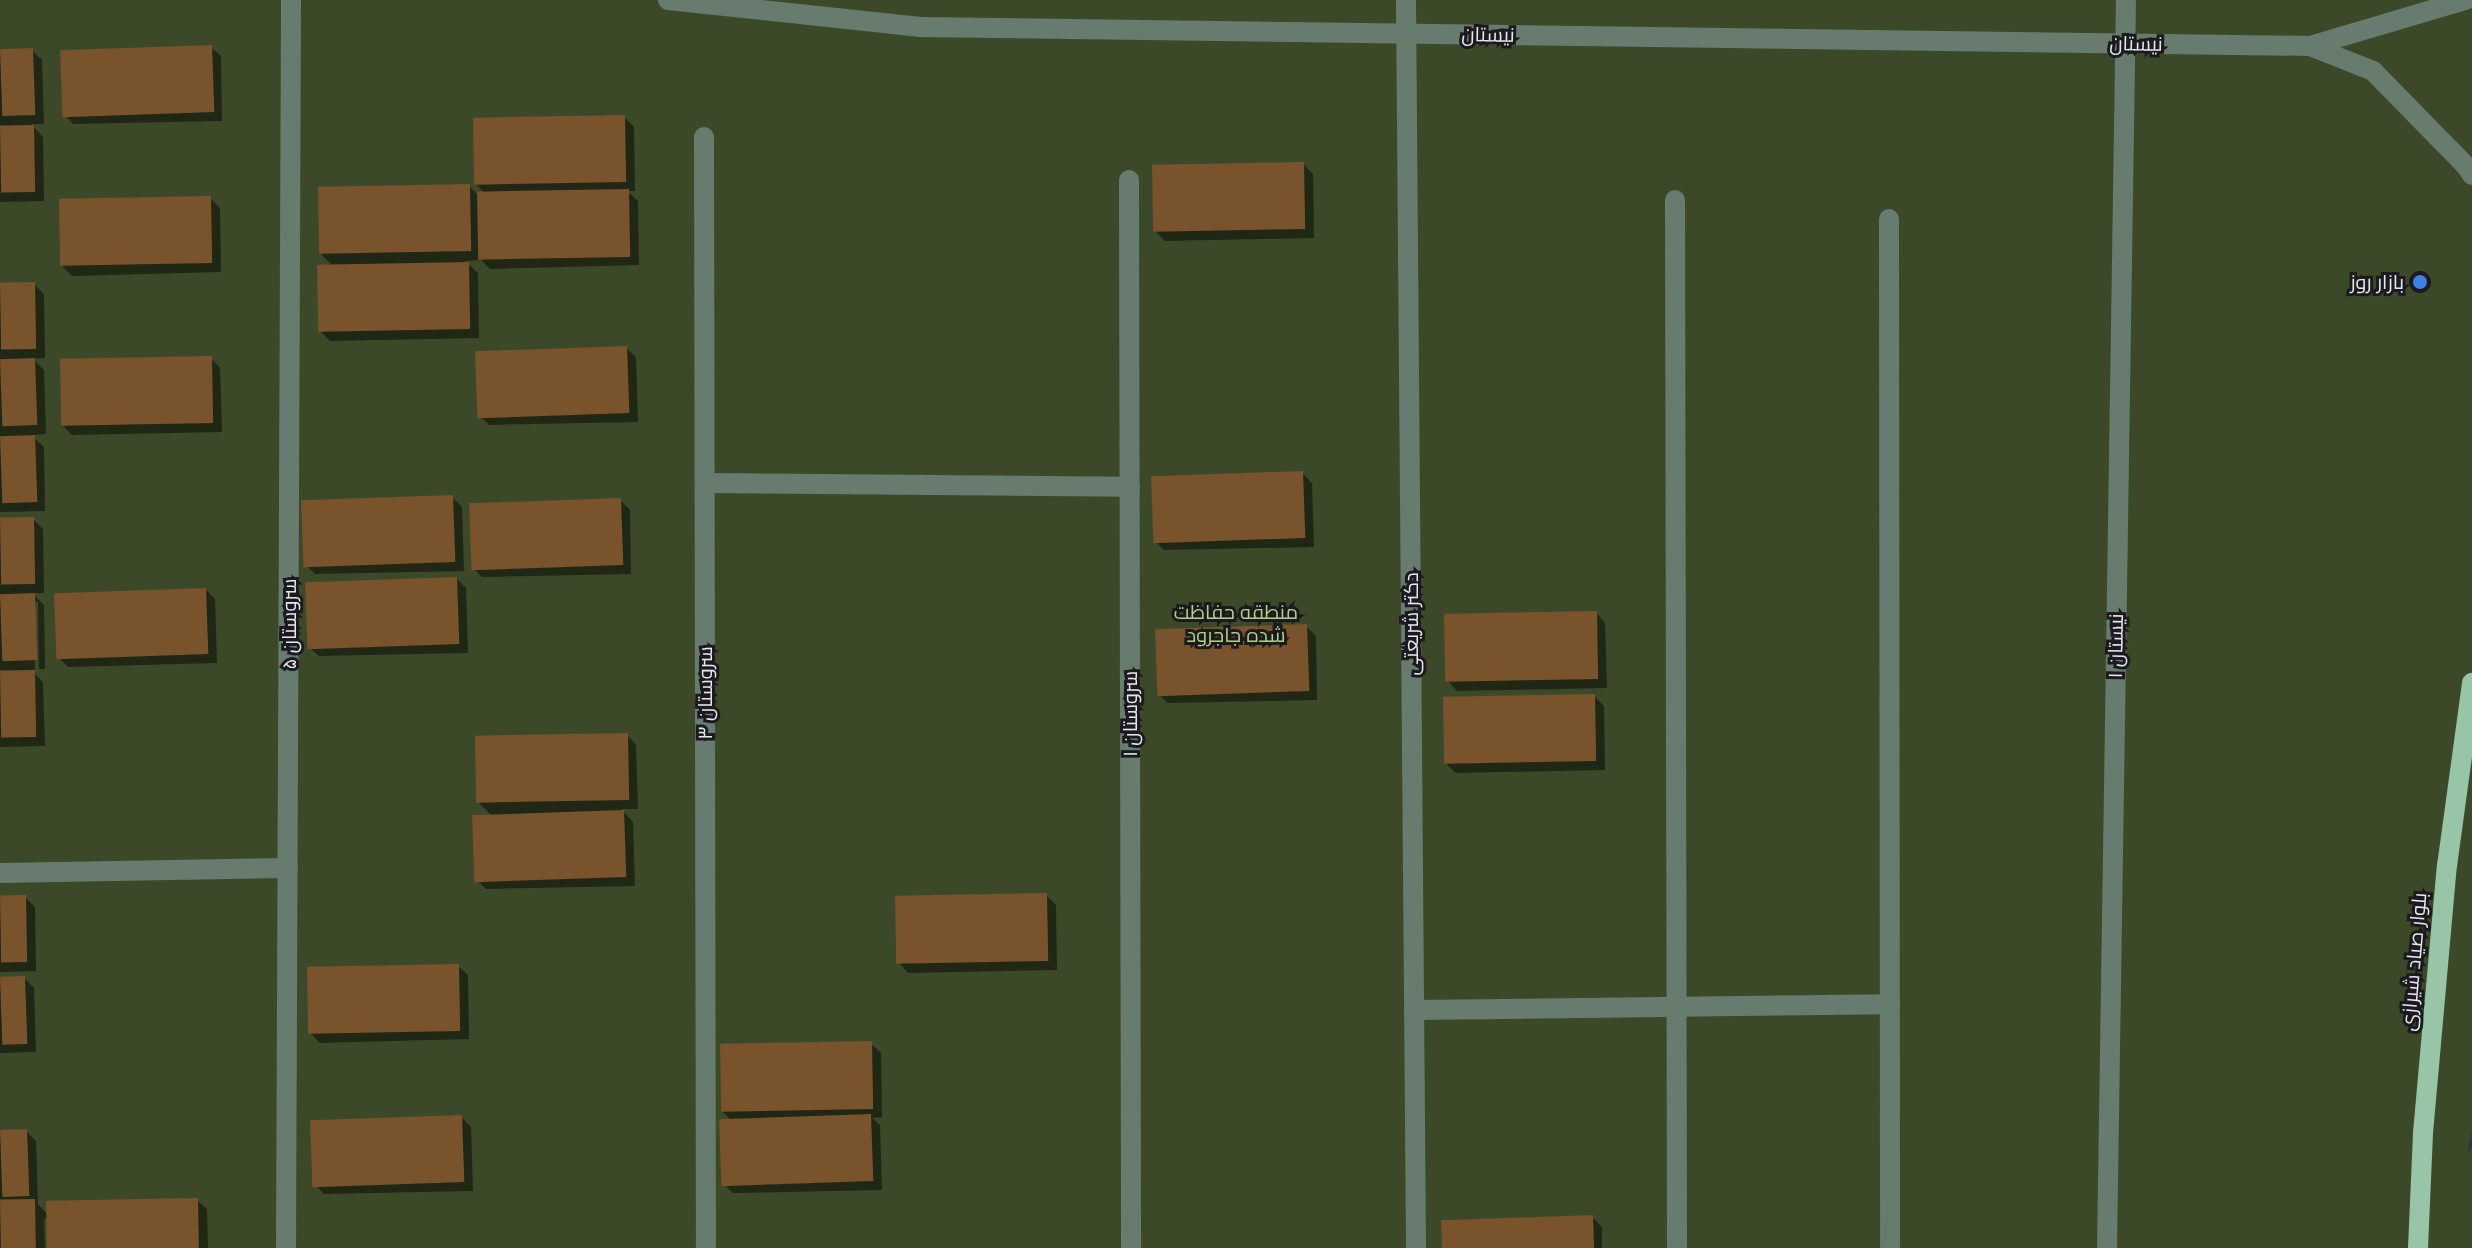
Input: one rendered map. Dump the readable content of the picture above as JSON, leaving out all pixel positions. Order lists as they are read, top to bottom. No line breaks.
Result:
{"streets":{"main road":["بلوار صیاد شیرازی"],"street":["نیستان","سروستان ۵","دکتر شریعتی","نیستان ۱","سروستان ۳","سروستان ۱"]},"crossings":[["نیستان","دکتر شریعتی"],["نیستان","نیستان ۱"]],"parks":["منطقه حفاظت شده جاجرود"],"places":["بازار روز"]}
